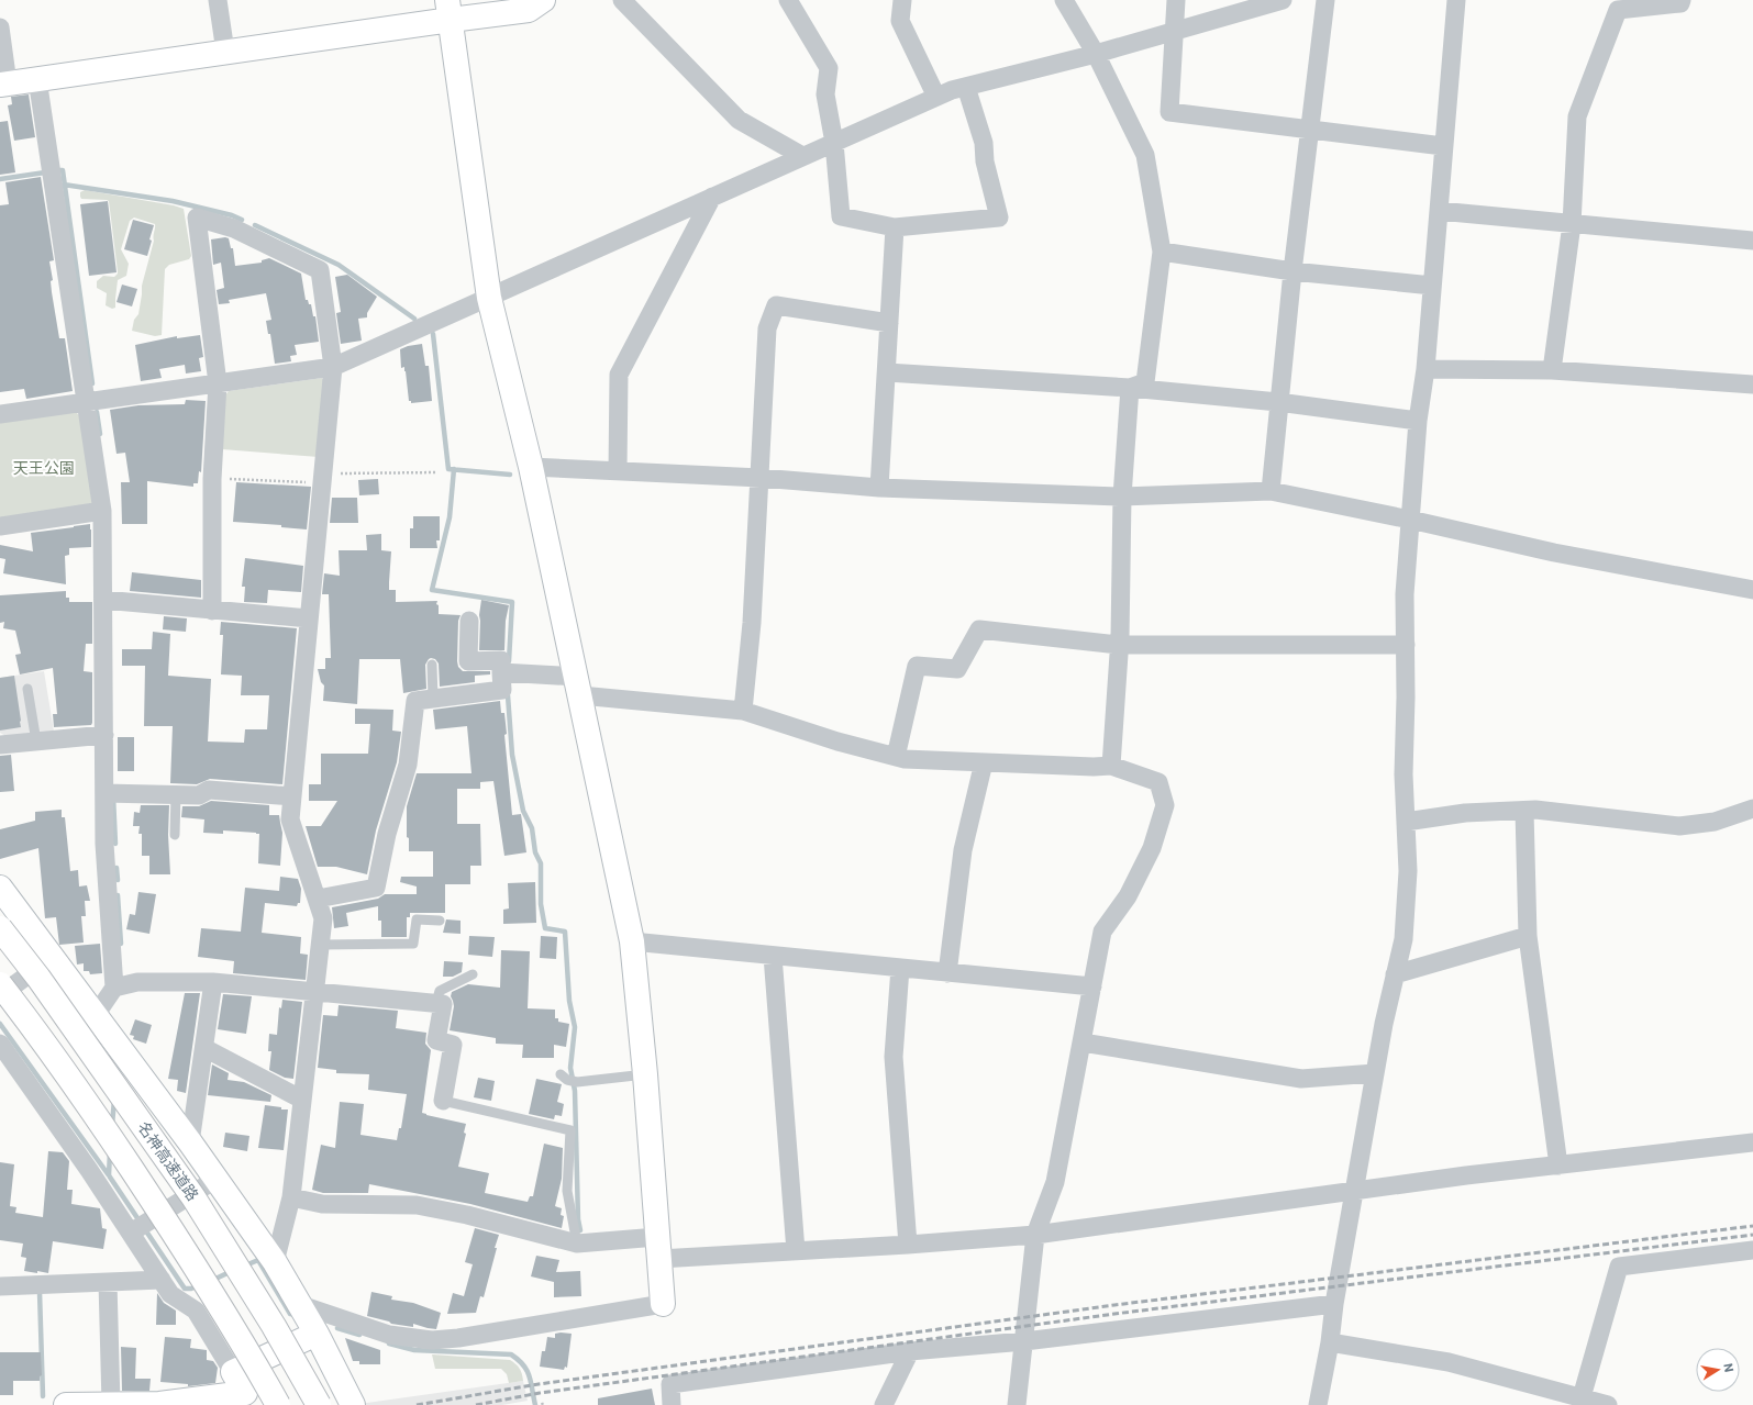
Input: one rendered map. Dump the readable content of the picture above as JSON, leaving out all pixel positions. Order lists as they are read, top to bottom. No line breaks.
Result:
{"streets":{"main road":["名神高速道路"]},"parks":["天王公園"],"north":"right"}
